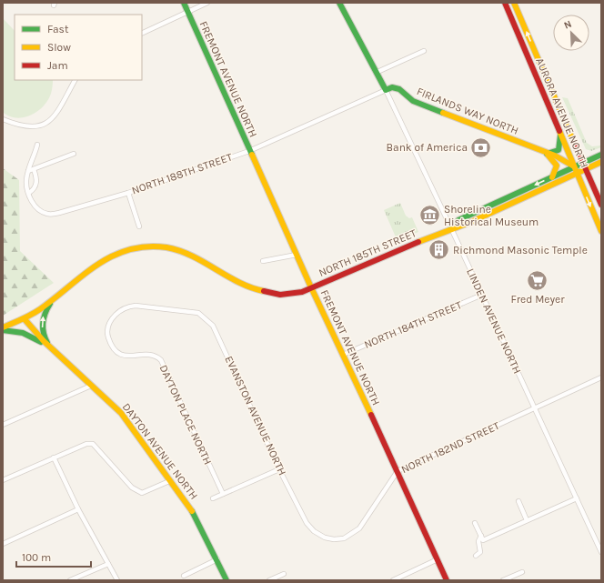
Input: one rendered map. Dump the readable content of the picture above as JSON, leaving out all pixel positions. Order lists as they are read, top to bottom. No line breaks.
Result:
{"streets":{"main road":["FREMONT AVENUE NORTH","FIRLANDS WAY NORTH","AURORA AVENUE NORTH","NORTH 185TH STREET","DAYTON AVENUE NORTH"],"street":["NORTH 188TH STREET","LINDEN AVENUE NORTH","NORTH 184TH STREET","DAYTON PLACE NORTH","EVANSTON AVENUE NORTH","NORTH 182ND STREET"]},"crossings":[["FREMONT AVENUE NORTH","NORTH 188TH STREET"],["FREMONT AVENUE NORTH","NORTH 185TH STREET"],["FREMONT AVENUE NORTH","NORTH 184TH STREET"],["FREMONT AVENUE NORTH","NORTH 182ND STREET"],["FIRLANDS WAY NORTH","AURORA AVENUE NORTH"],["FIRLANDS WAY NORTH","NORTH 188TH STREET"],["FIRLANDS WAY NORTH","NORTH 185TH STREET"],["FIRLANDS WAY NORTH","LINDEN AVENUE NORTH"],["AURORA AVENUE NORTH","NORTH 185TH STREET"],["NORTH 188TH STREET","LINDEN AVENUE NORTH"],["NORTH 185TH STREET","LINDEN AVENUE NORTH"],["LINDEN AVENUE NORTH","NORTH 184TH STREET"],["LINDEN AVENUE NORTH","NORTH 182ND STREET"],["DAYTON PLACE NORTH","EVANSTON AVENUE NORTH"],["EVANSTON AVENUE NORTH","NORTH 182ND STREET"]],"places":{"bank":["Bank of America"],"museum":["Shoreline Historical Museum"],"building":["Richmond Masonic Temple"],"supermarket":["Fred Meyer"]},"legend":["Fast","Slow","Jam"],"scale_bar":"100 m","north":"top left"}
